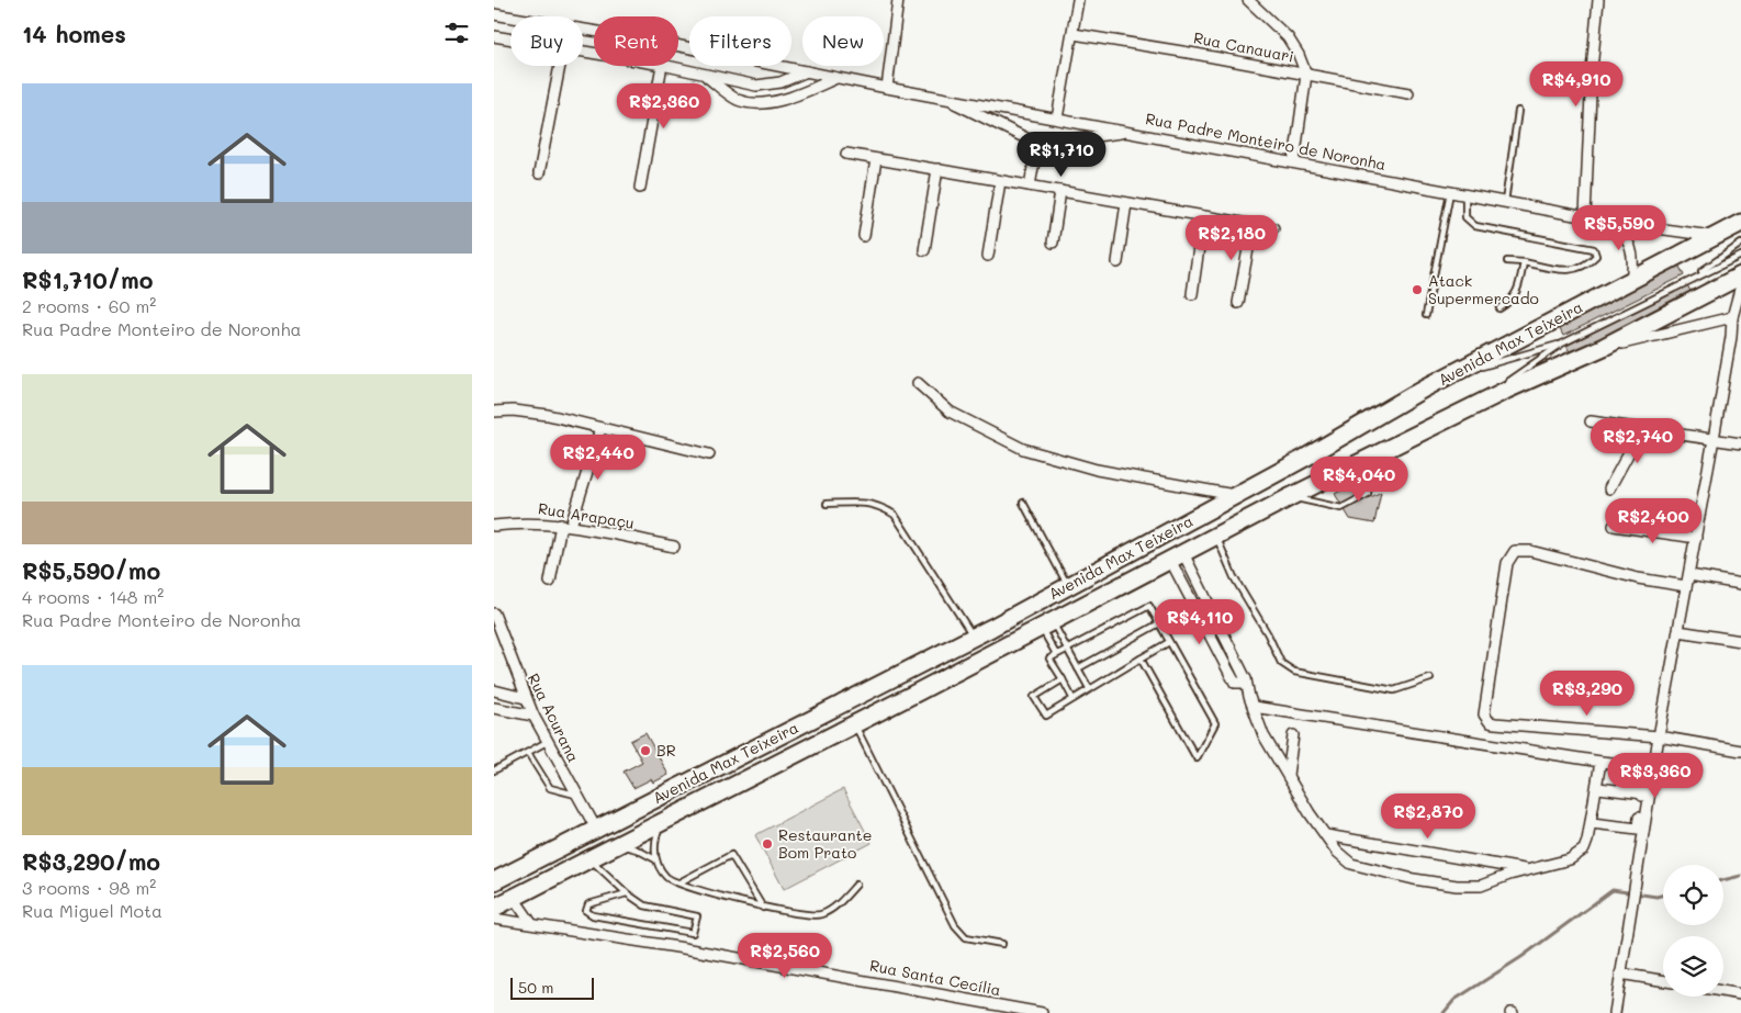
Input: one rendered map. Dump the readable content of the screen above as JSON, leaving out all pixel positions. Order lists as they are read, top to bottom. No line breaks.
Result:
{"streets":{"main road":["Avenida Max Teixeira"],"street":["Rua Canauari","Rua Padre Monteiro de Noronha","Rua Arapaçu","Rua Acurana","Rua Santa Cecília"]},"crossings":[["Rua Padre Monteiro de Noronha","Avenida Max Teixeira"],["Avenida Max Teixeira","Rua Acurana"]],"places":["Atack Supermercado","BR","Restaurante Bom Prato"],"scale_bar":"50 m","page":{"heading":"14 homes","chip":["Buy","Rent","Filters","New"],"price":["R$4,910","R$2,360","R$1,710","R$5,590","R$2,180","R$2,740","R$2,440","R$4,040","R$2,400","R$4,110","R$3,290","R$3,360","R$2,870","R$2,560"],"list":[{"name":"R$1,710/mo","note":"2 rooms · 60 m² · Rua Padre Monteiro de Noronha"},{"name":"R$5,590/mo","note":"4 rooms · 148 m² · Rua Padre Monteiro de Noronha"},{"name":"R$3,290/mo","note":"3 rooms · 98 m² · Rua Miguel Mota"}],"scale":"50 m"}}
